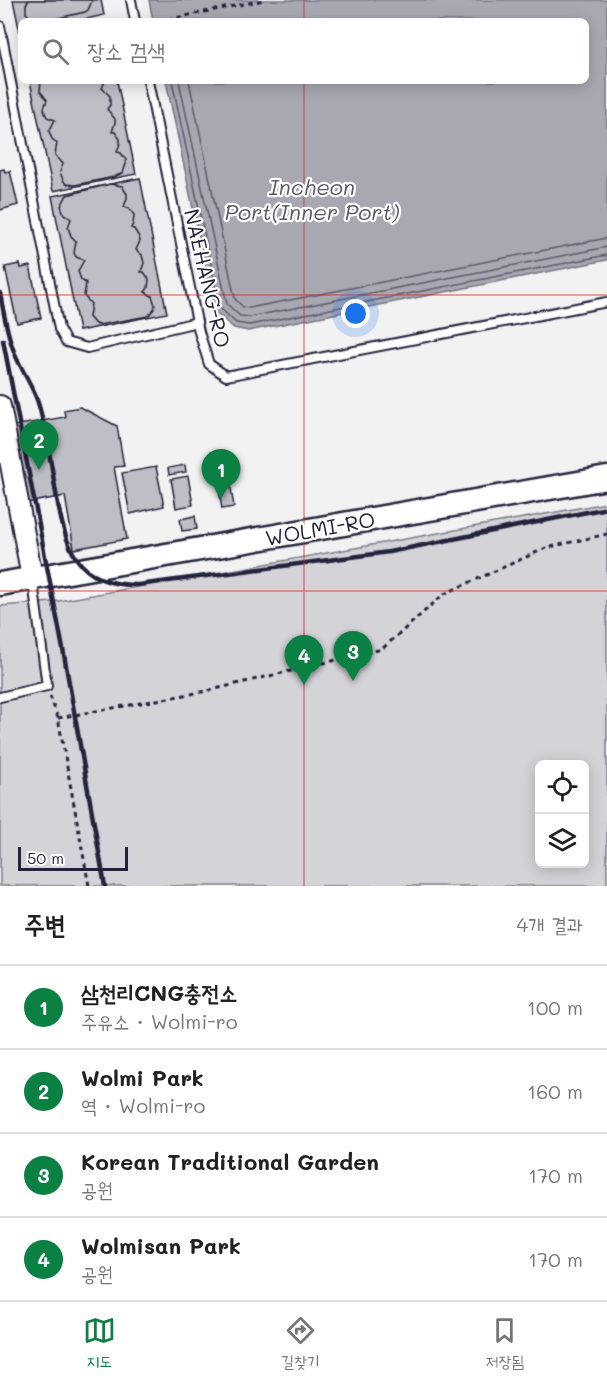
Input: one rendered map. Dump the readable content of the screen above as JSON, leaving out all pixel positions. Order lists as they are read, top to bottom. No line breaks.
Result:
{"streets":{"main road":["WOLMI-RO"],"lane":["NAEHANG-RO"]},"water":["Incheon Port(Inner Port)"],"scale_bar":"50 m","page":{"search":"장소 검색","pins":["2","1","3","4"],"scale":"50 m","heading":["주변","4개 결과"],"list":[{"mark":"1","name":"삼천리CNG충전소","note":"주유소 · Wolmi-ro","value":"100 m"},{"mark":"2","name":"Wolmi Park","note":"역 · Wolmi-ro","value":"160 m"},{"mark":"3","name":"Korean Traditional Garden","note":"공원","value":"170 m"},{"mark":"4","name":"Wolmisan Park","note":"공원","value":"170 m"}],"nav":["지도","길찾기","저장됨"]}}
